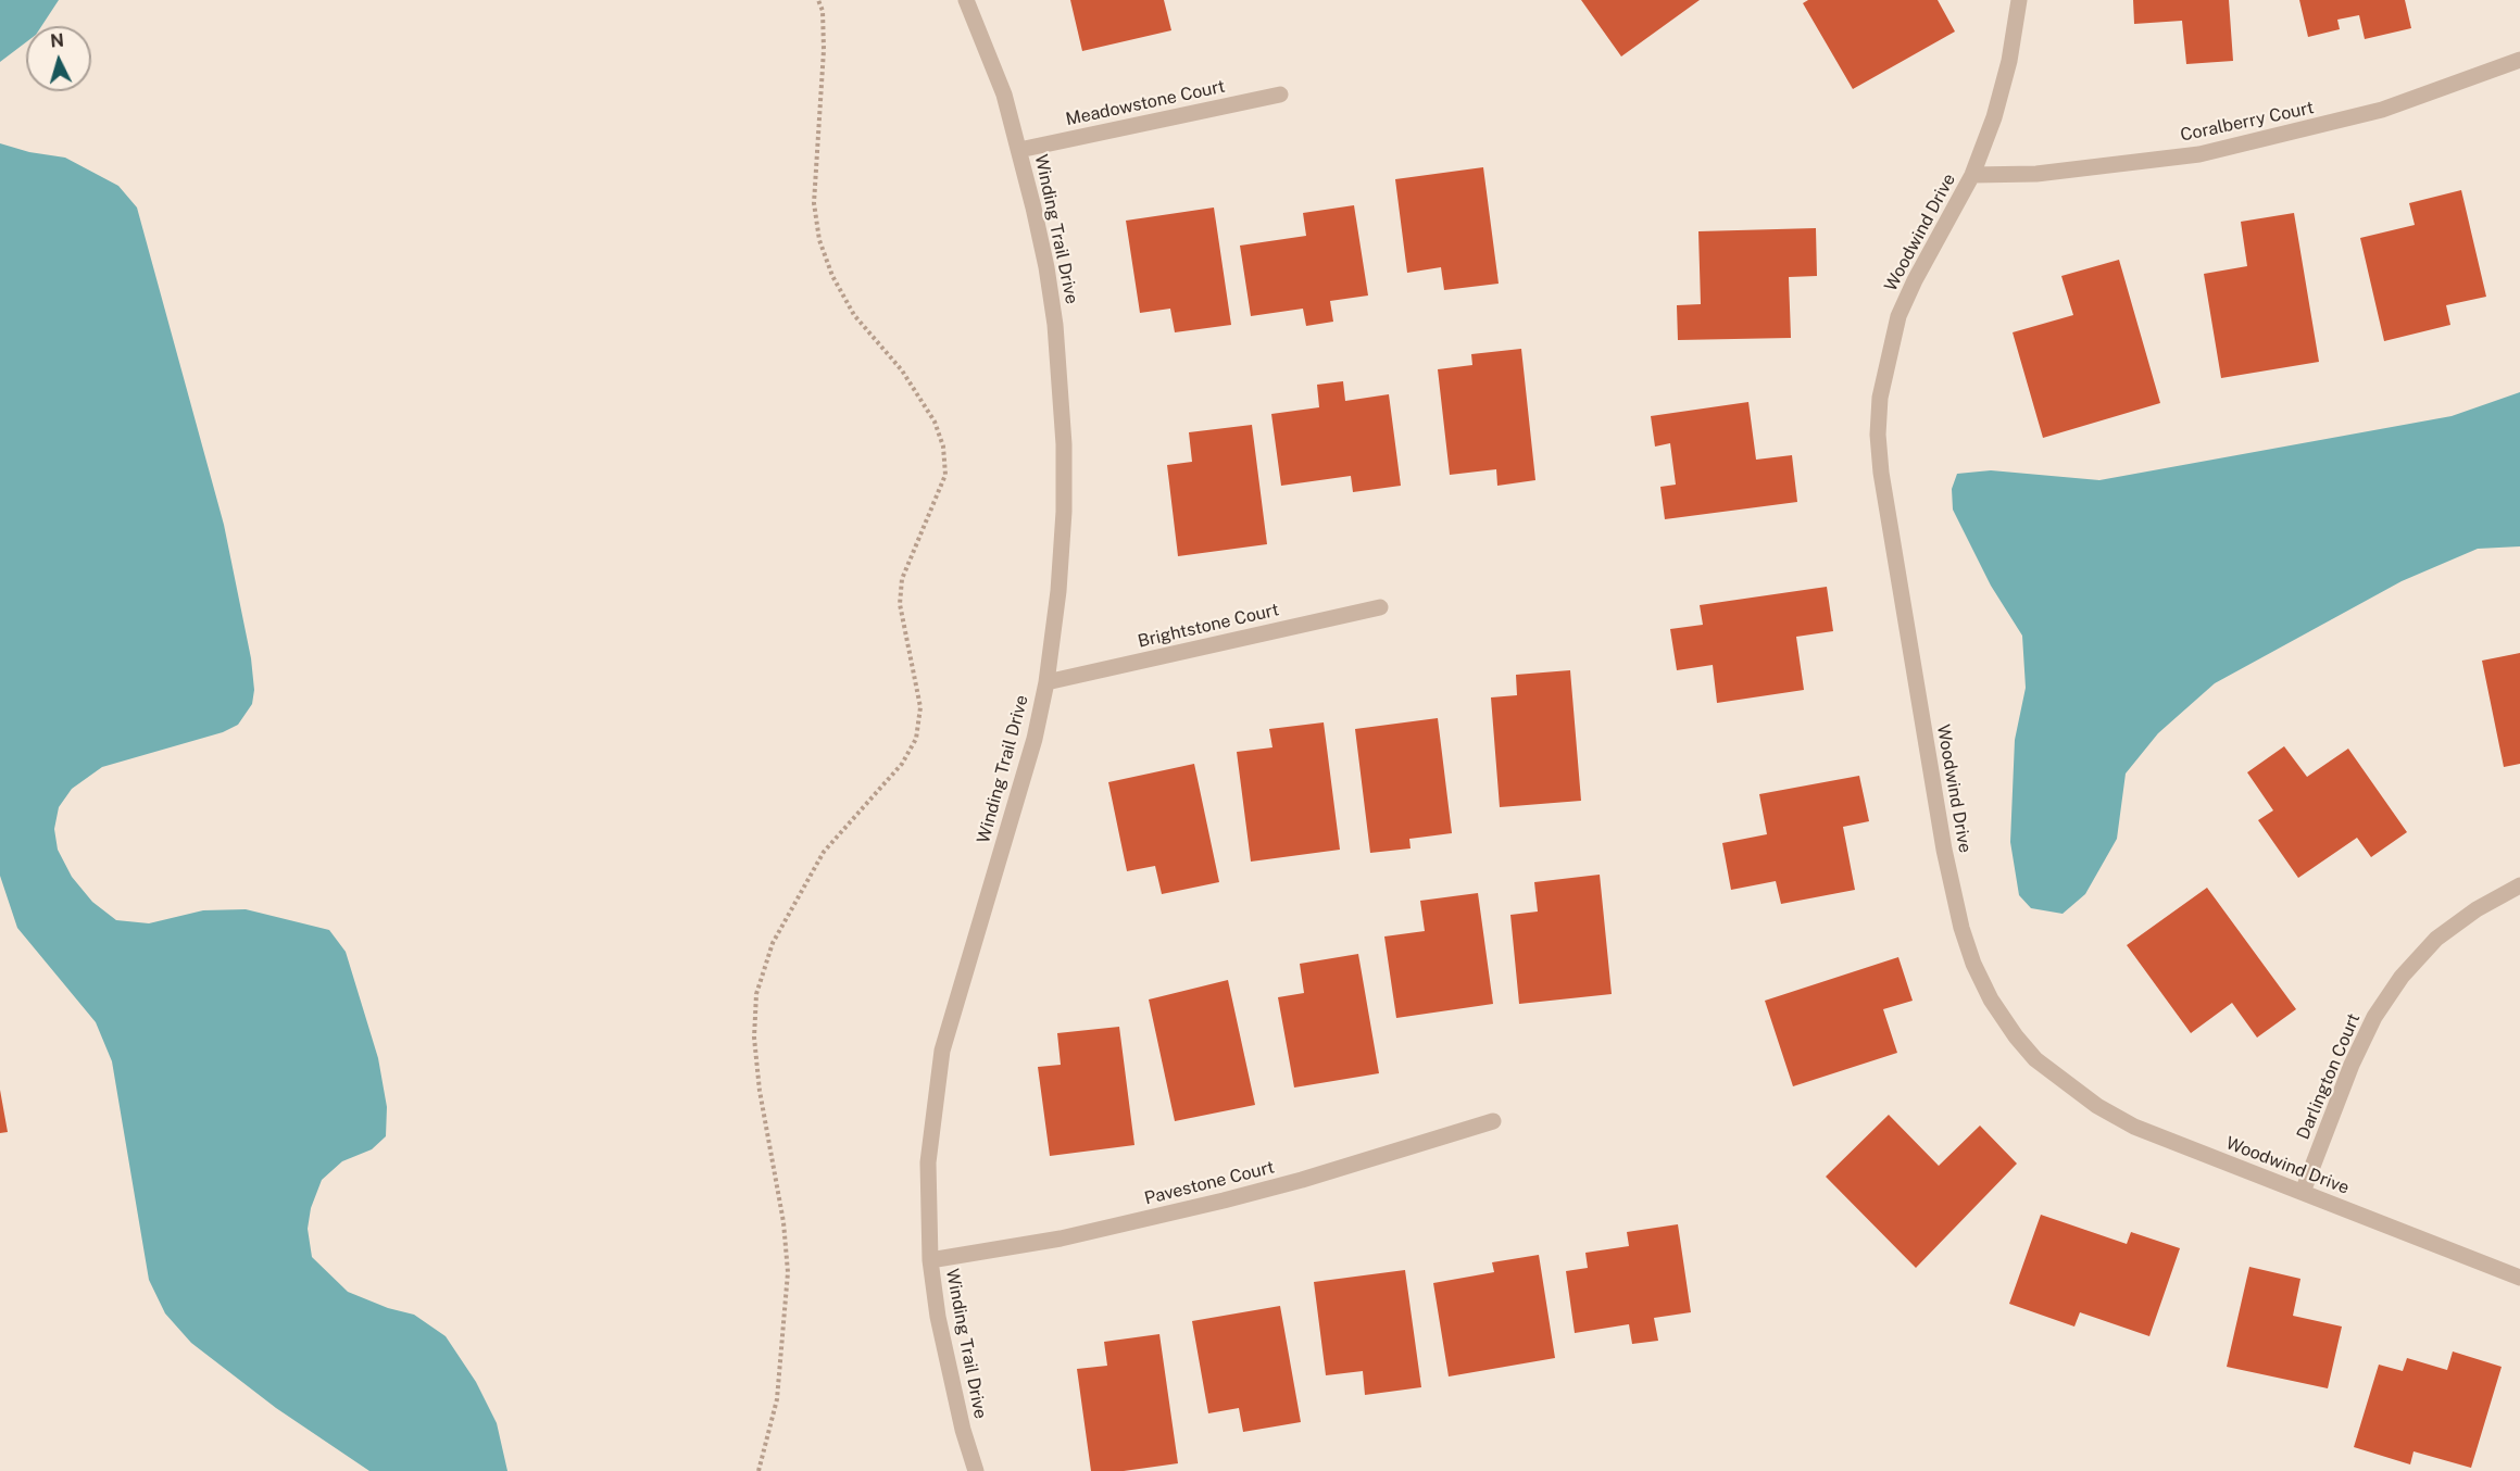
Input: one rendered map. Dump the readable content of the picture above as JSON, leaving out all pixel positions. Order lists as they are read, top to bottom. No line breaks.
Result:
{"streets":{"street":["Meadowstone Court","Coralberry Court","Winding Trail Drive","Woodwind Drive","Brightstone Court","Darlington Court","Pavestone Court"]},"crossings":[["Meadowstone Court","Winding Trail Drive"],["Coralberry Court","Woodwind Drive"],["Winding Trail Drive","Brightstone Court"],["Winding Trail Drive","Pavestone Court"],["Woodwind Drive","Darlington Court"]],"north":"top"}
